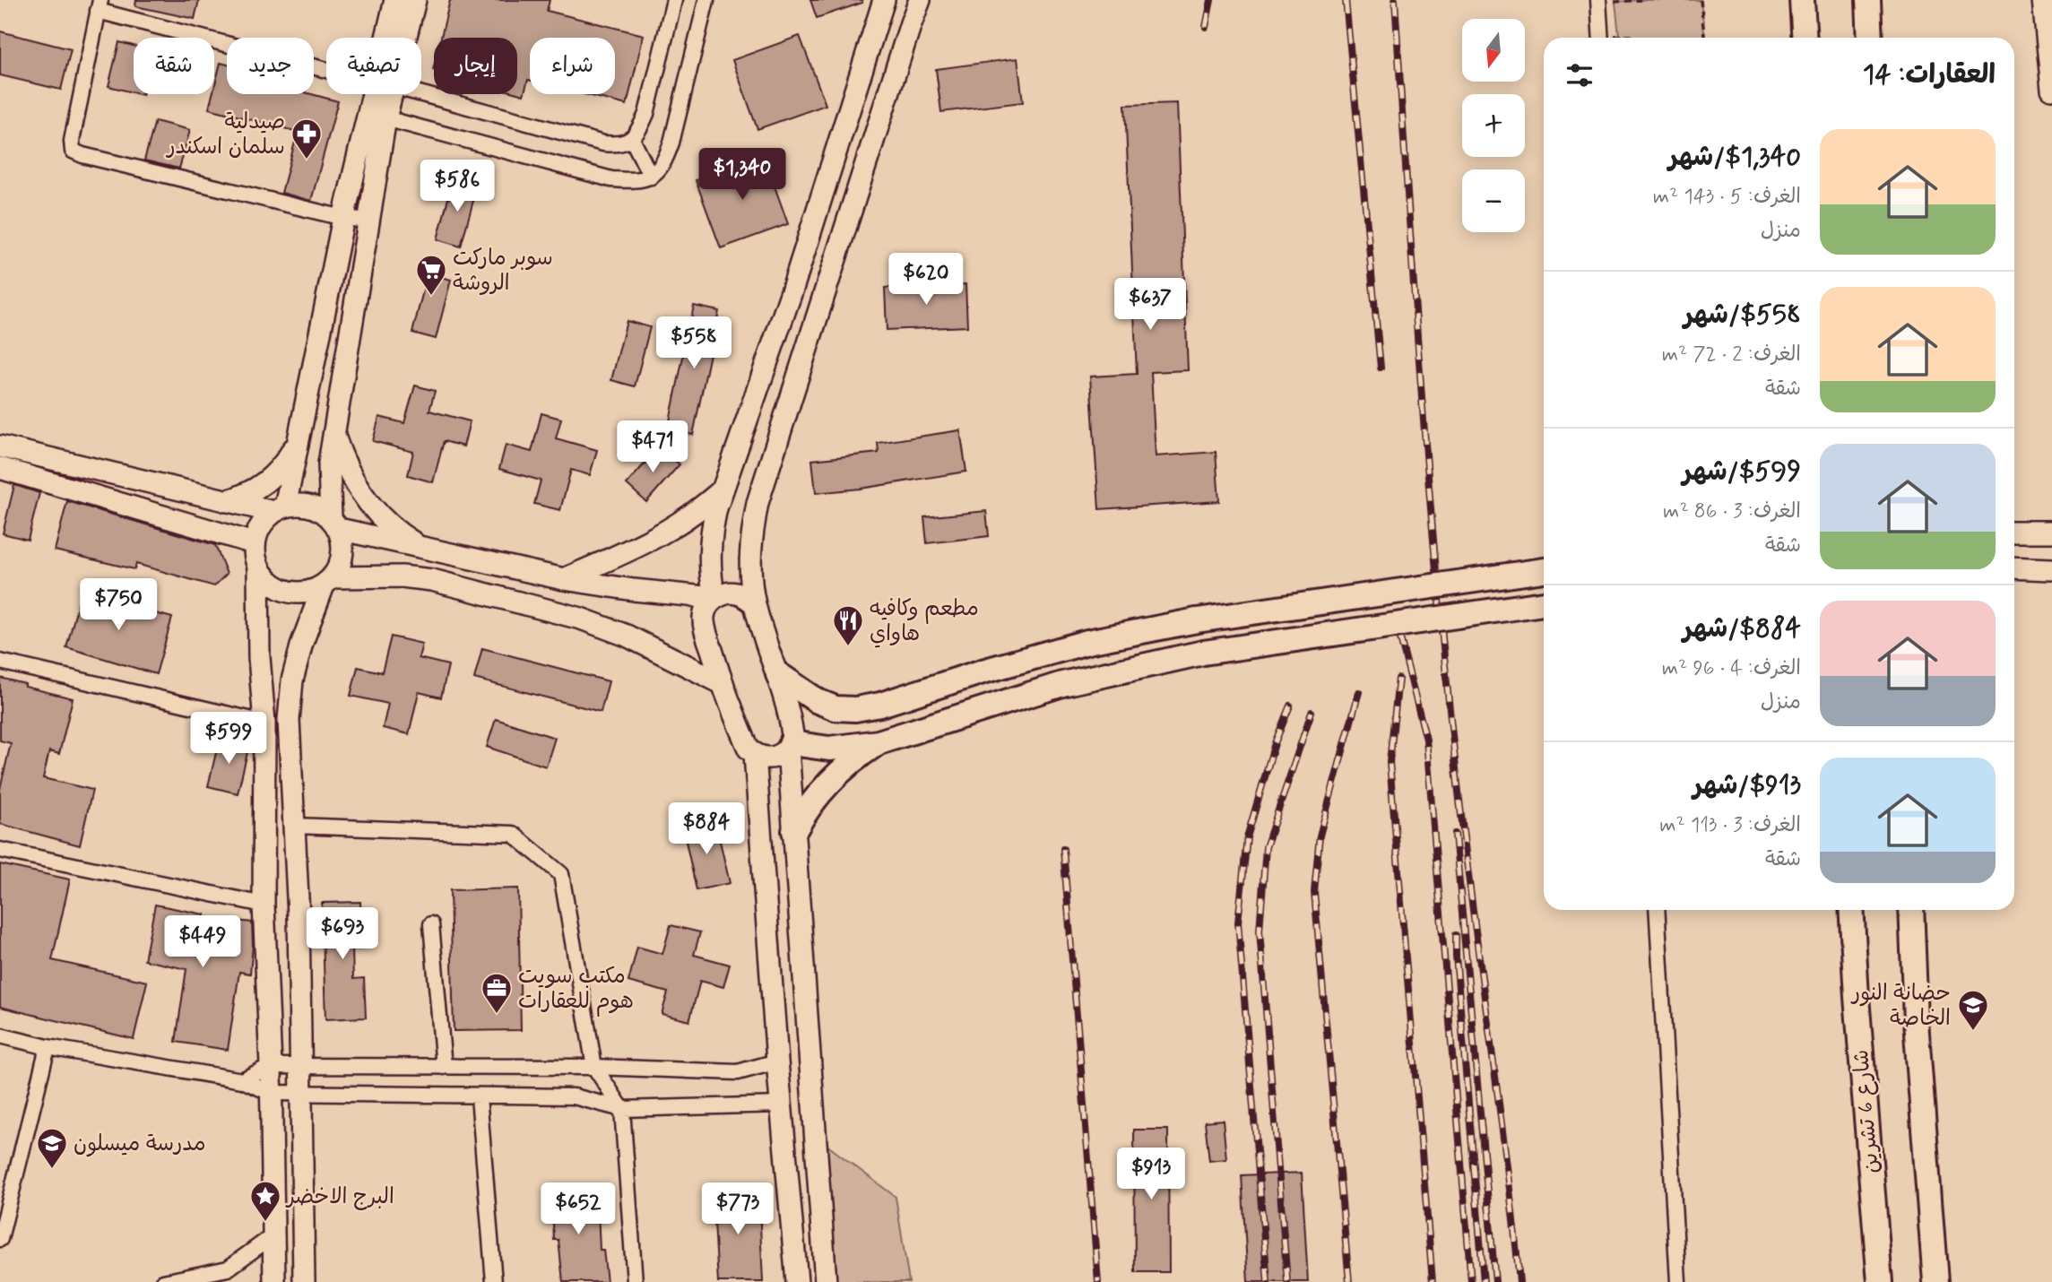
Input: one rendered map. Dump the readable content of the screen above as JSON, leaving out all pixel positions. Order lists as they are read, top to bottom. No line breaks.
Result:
{"streets":{"main road":["شارع 6 تشرين"]},"places":{"pharmacy":["صيدلية سلمان اسكندر"],"supermarket":["سوبر ماركت الروشة"],"restaurant":["مطعم وكافيه هاواي"],"office":["مكتب سويت هوم للعقارات"],"school or university":["حضانة النور الخاصة","مدرسة ميسلون"],"place":["البرج الاخضر"]},"north":"bottom","page":{"map_buttons":["+","−"],"chip":["شراء","إيجار","تصفية","جديد","شقة"],"heading":"العقارات: 14","list":[{"name":"$1,340/شهر","note":"الغرف: 5 · 143 m² · منزل"},{"name":"$558/شهر","note":"الغرف: 2 · 72 m² · شقة"},{"name":"$599/شهر","note":"الغرف: 3 · 86 m² · شقة"},{"name":"$884/شهر","note":"الغرف: 4 · 96 m² · منزل"},{"name":"$913/شهر","note":"الغرف: 3 · 113 m² · شقة"}],"price":["$1,340","$586","$620","$637","$558","$471","$750","$599","$884","$693","$449","$913","$652","$773"]}}
